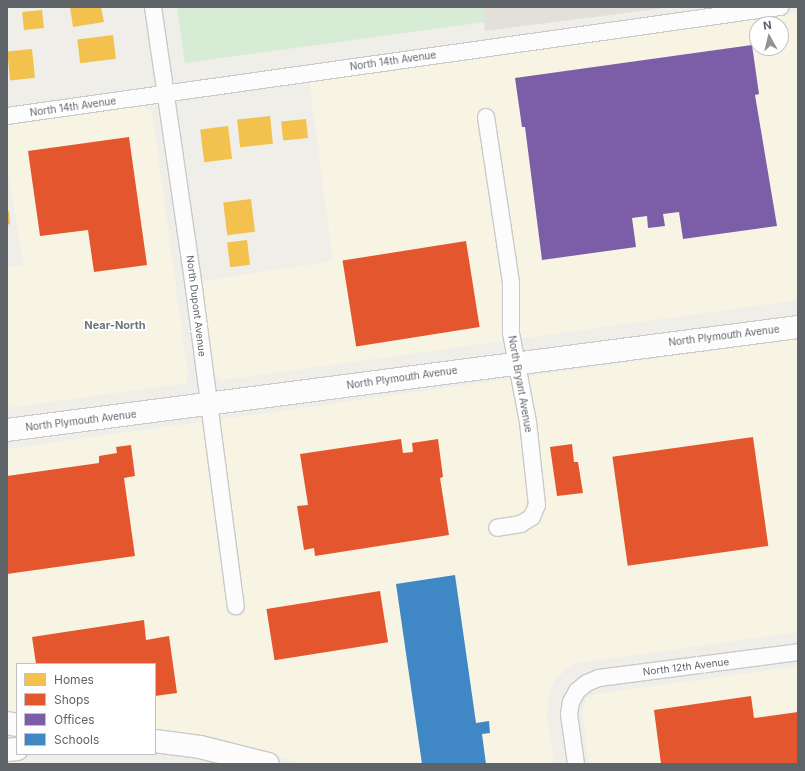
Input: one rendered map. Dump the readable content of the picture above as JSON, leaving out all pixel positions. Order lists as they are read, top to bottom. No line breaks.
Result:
{"streets":{"main road":["North Plymouth Avenue"],"street":["North 14th Avenue","North Dupont Avenue","North Bryant Avenue","North 12th Avenue"]},"crossings":[["North 14th Avenue","North Dupont Avenue"],["North Dupont Avenue","North Plymouth Avenue"],["North Plymouth Avenue","North Bryant Avenue"]],"districts":["Near-North"],"legend":["Homes","Shops","Offices","Schools"],"north":"top"}
